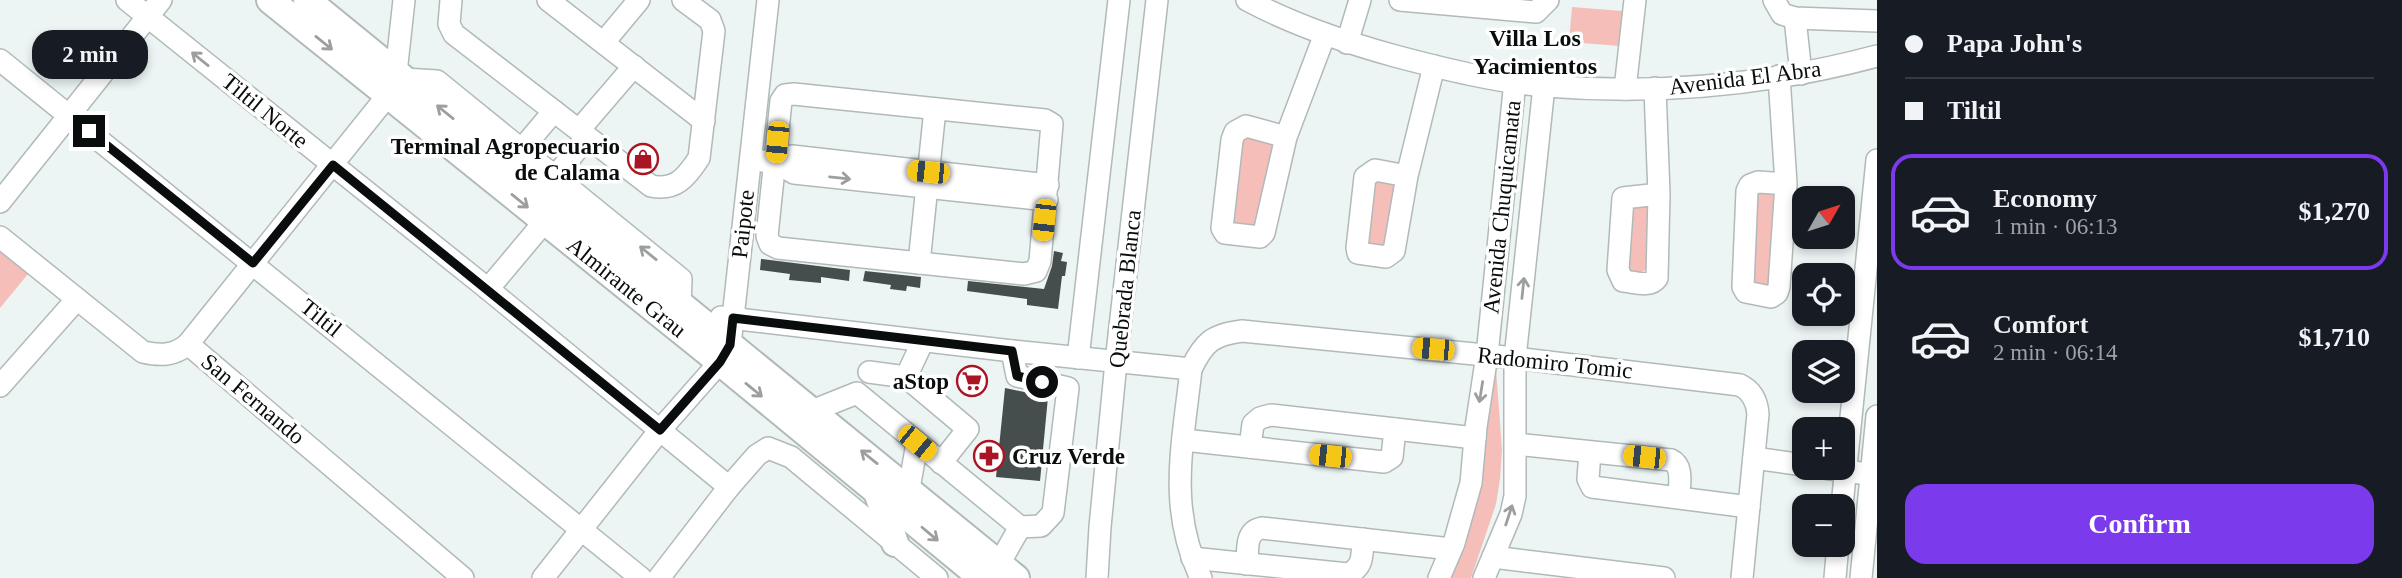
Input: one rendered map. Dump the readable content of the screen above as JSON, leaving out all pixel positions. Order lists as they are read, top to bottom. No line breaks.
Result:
{"streets":{"main road":["Almirante Grau"],"street":["Avenida El Abra","Tiltil Norte","Avenida Chuquicamata","Paipote","Quebrada Blanca","Tiltil","Radomiro Tomic","San Fernando"]},"crossings":[["Avenida El Abra","Avenida Chuquicamata"],["Avenida Chuquicamata","Radomiro Tomic"],["Paipote","Almirante Grau"]],"districts":["Villa Los Yacimientos"],"places":{"shop":["Terminal Agropecuario de Calama"],"supermarket":["aStop"],"pharmacy":["Cruz Verde"]},"north":"top right","page":{"banner":["Papa John's","Tiltil"],"bubble":"2 min","list":[{"name":"Economy","note":"1 min · 06:13","value":"$1,270"},{"name":"Comfort","note":"2 min · 06:14","value":"$1,710"}],"map_buttons":["+","−"],"buttons":"Confirm"}}
